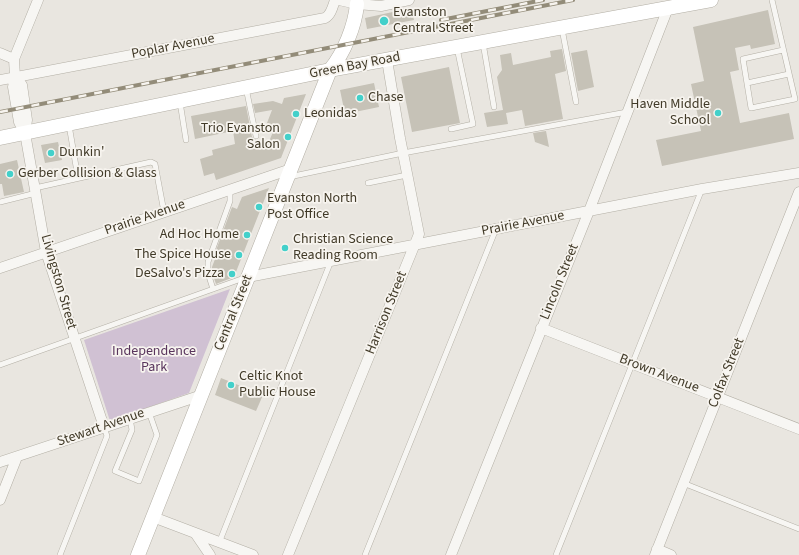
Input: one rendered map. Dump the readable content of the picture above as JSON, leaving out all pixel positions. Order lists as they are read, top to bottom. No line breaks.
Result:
{"streets":{"main road":["Green Bay Road","Central Street"],"street":["Poplar Avenue","Prairie Avenue","Livingston Street","Lincoln Street","Harrison Street","Colfax Street","Brown Avenue","Stewart Avenue"]},"crossings":[["Poplar Avenue","Livingston Street"],["Green Bay Road","Livingston Street"],["Green Bay Road","Lincoln Street"],["Green Bay Road","Central Street"],["Green Bay Road","Harrison Street"],["Prairie Avenue","Livingston Street"],["Prairie Avenue","Lincoln Street"],["Prairie Avenue","Central Street"],["Prairie Avenue","Harrison Street"],["Livingston Street","Stewart Avenue"],["Lincoln Street","Brown Avenue"],["Central Street","Stewart Avenue"],["Colfax Street","Brown Avenue"]],"parks":["Independence Park"],"places":["Evanston Central Street","Chase","Haven Middle School","Leonidas","Trio Evanston Salon","Dunkin'","Gerber Collision & Glass","Evanston North Post Office","Ad Hoc Home","Christian Science Reading Room","The Spice House","DeSalvo's Pizza","Celtic Knot Public House"]}
